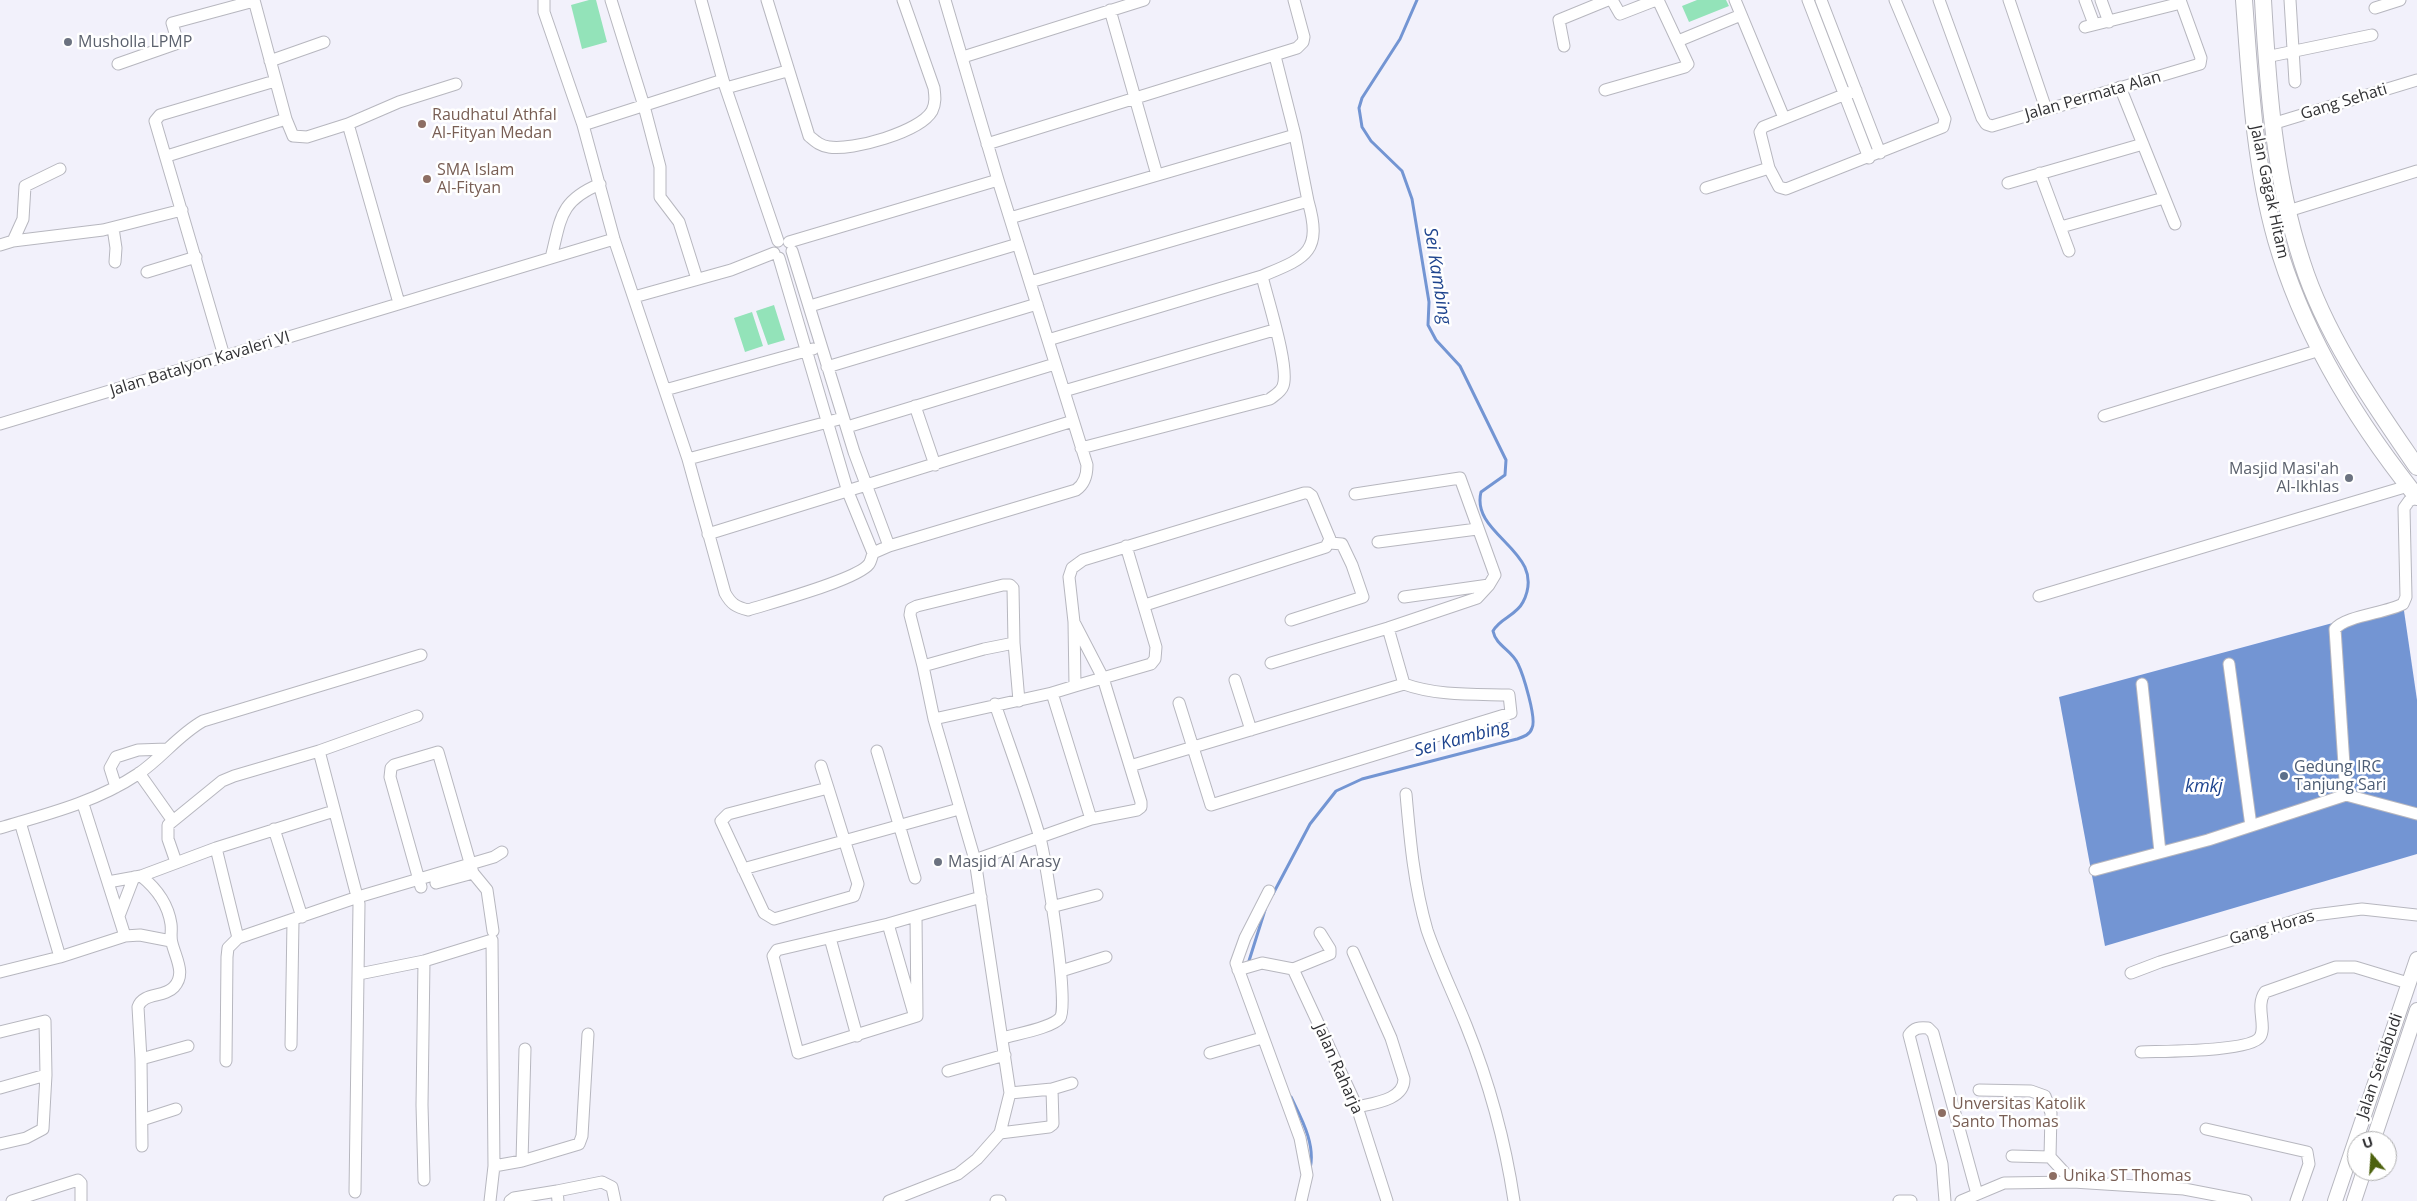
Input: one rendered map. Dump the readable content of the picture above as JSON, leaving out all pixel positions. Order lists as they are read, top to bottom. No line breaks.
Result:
{"streets":{"highway":["Jalan Gagak Hitam"],"main road":["Jalan Setiabudi"],"street":["Jalan Permata Alan","Gang Sehati","Jalan Batalyon Kavaleri VI","Gang Horas","Jalan Raharja"]},"crossings":[["Gang Sehati","Jalan Gagak Hitam"]],"water":["Sei Kambing","kmkj"],"places":["Musholla LPMP","Raudhatul Athfal Al-Fityan Medan","SMA Islam Al-Fityan","Masjid Masi'ah Al-Ikhlas","Gedung IRC Tanjung Sari","Masjid Al Arasy","Unversitas Katolik Santo Thomas","Unika ST Thomas"],"north":"top"}
